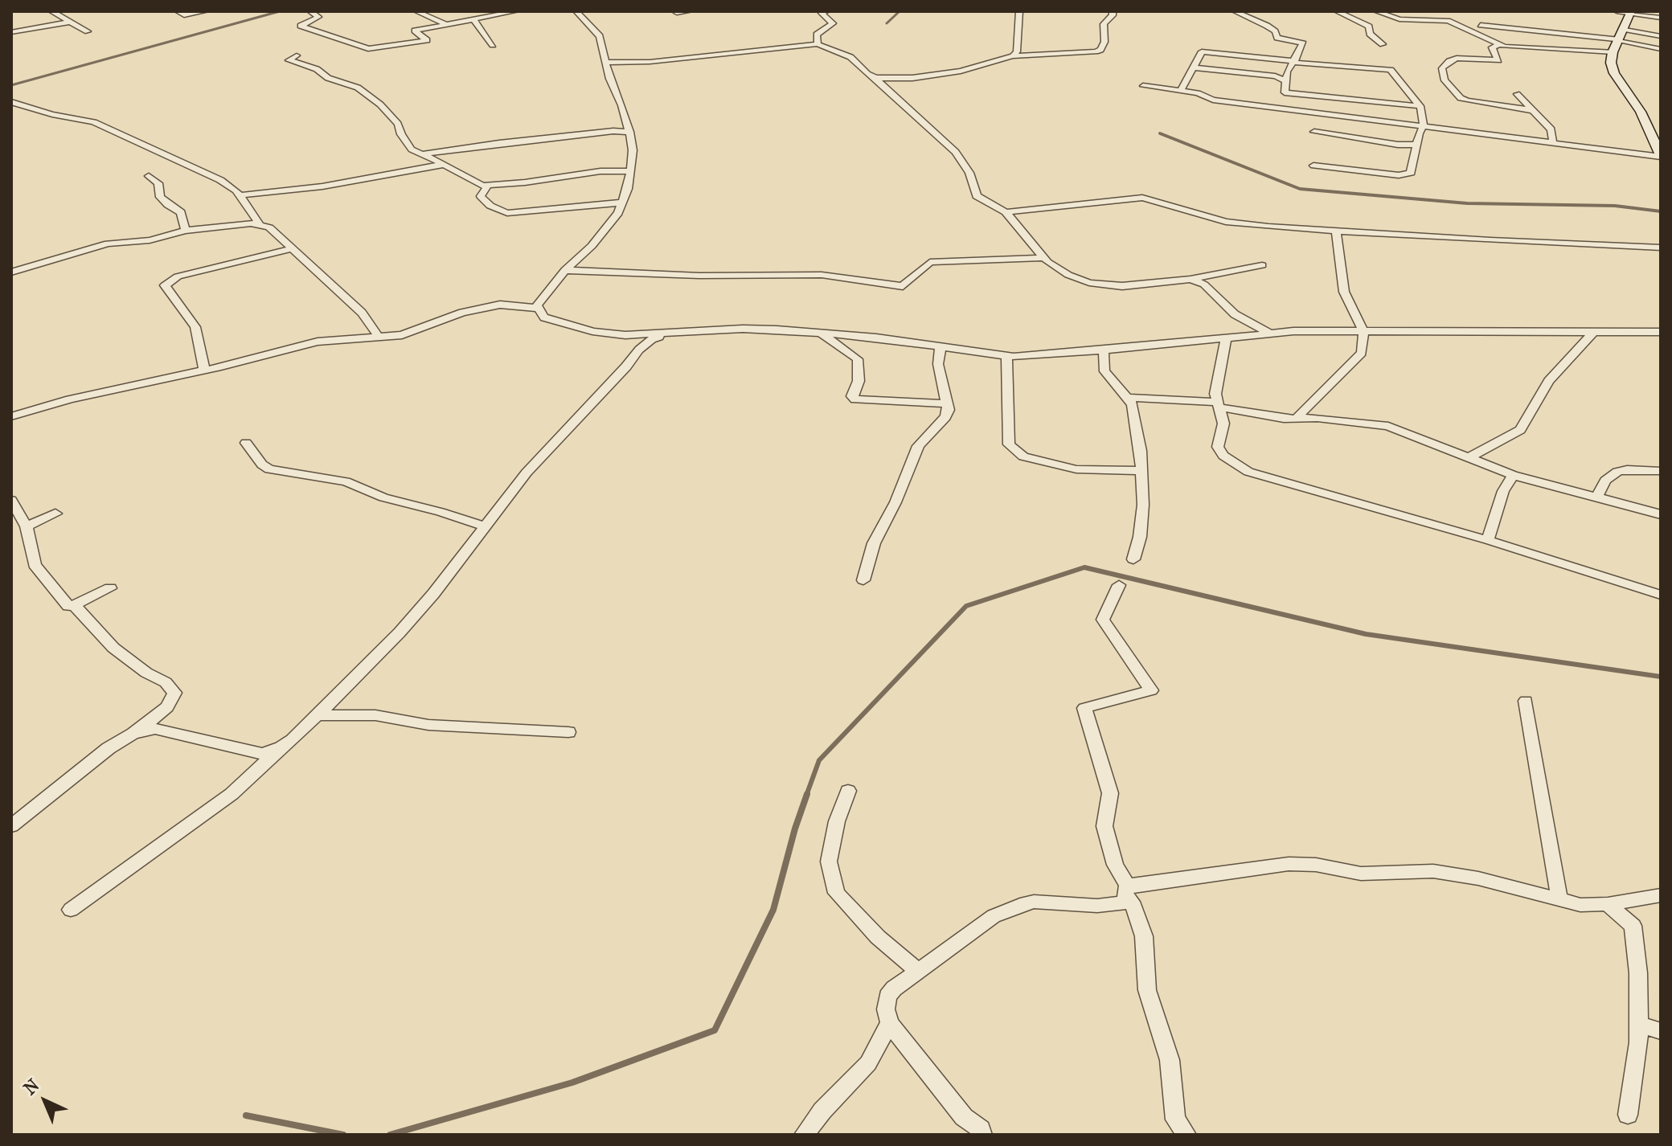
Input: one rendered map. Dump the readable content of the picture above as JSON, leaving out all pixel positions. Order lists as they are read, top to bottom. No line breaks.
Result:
{"north":"top left"}
